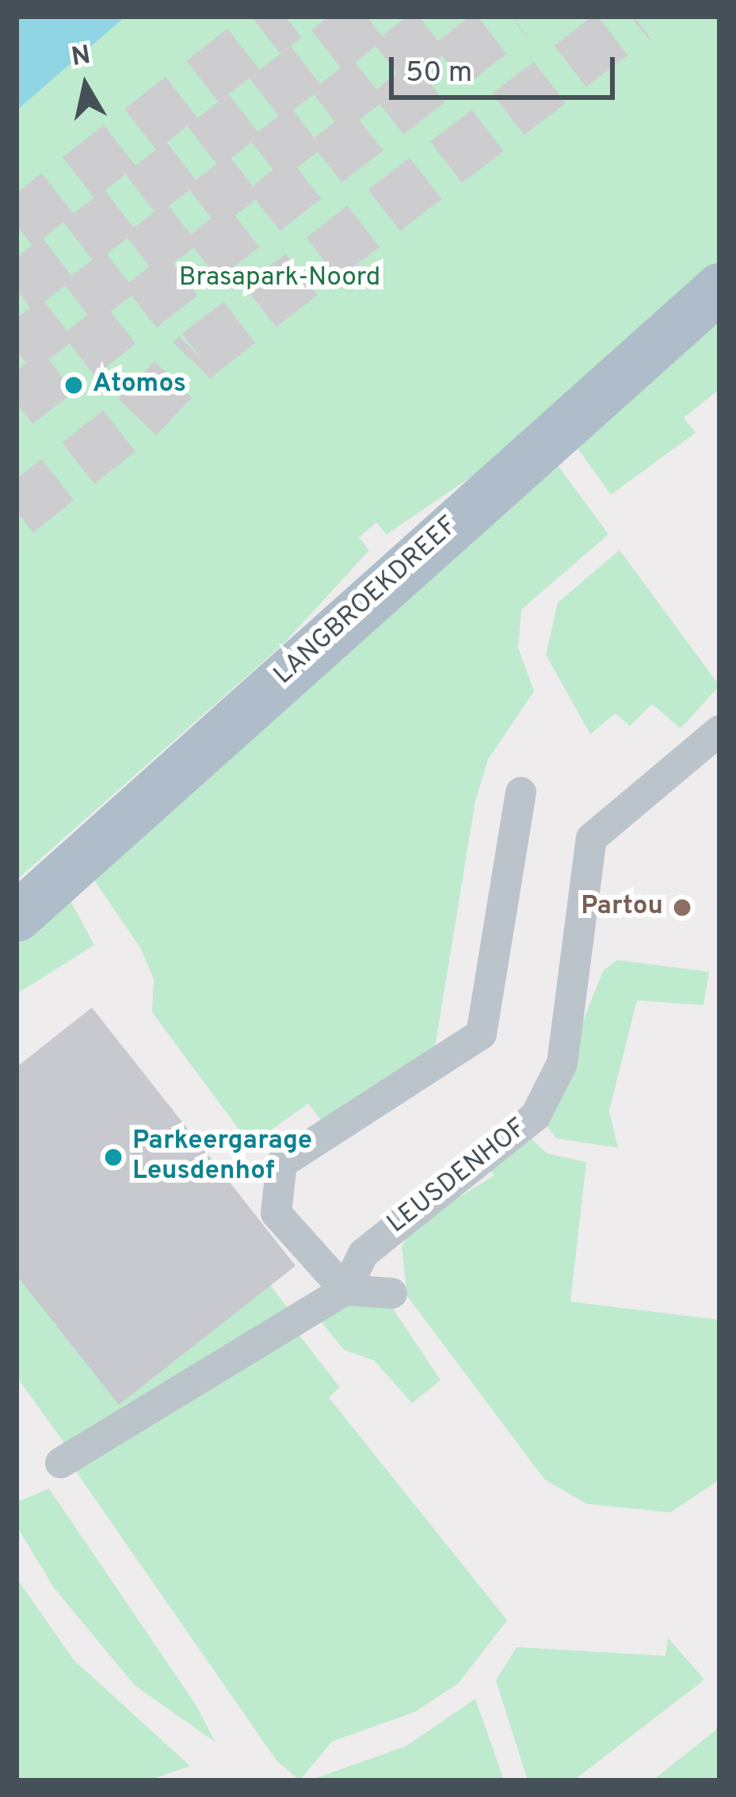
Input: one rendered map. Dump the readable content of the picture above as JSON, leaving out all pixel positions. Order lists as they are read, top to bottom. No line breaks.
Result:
{"streets":{"main road":["LANGBROEKDREEF"],"street":["LEUSDENHOF"]},"parks":["Brasapark-Noord"],"places":["Atomos","Partou","Parkeergarage Leusdenhof"],"scale_bar":"50 m","north":"top"}
